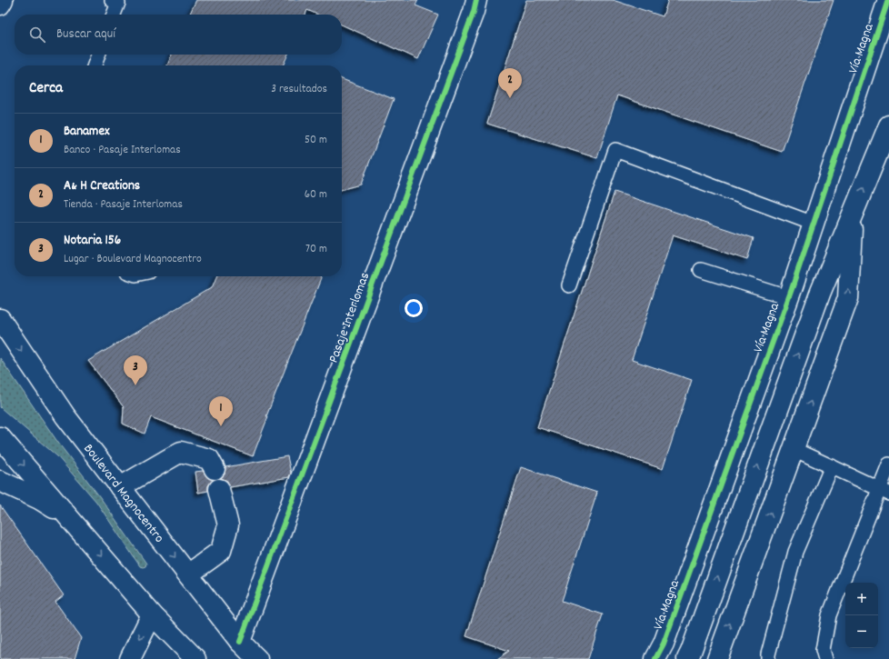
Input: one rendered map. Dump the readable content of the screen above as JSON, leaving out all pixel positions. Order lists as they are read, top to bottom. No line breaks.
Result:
{"streets":{"street":["Vía Magna","Pasaje Interlomas","Boulevard Magnocentro"]},"crossings":[["Pasaje Interlomas","Boulevard Magnocentro"]],"page":{"search":"Buscar aquí","heading":["Cerca","3 resultados"],"pins":["2","3","1"],"list":[{"mark":"1","name":"Banamex","note":"Banco · Pasaje Interlomas","value":"50 m"},{"mark":"2","name":"A& H Creations","note":"Tienda · Pasaje Interlomas","value":"60 m"},{"mark":"3","name":"Notaria 156","note":"Lugar · Boulevard Magnocentro","value":"70 m"}],"map_buttons":["+","−"]}}
